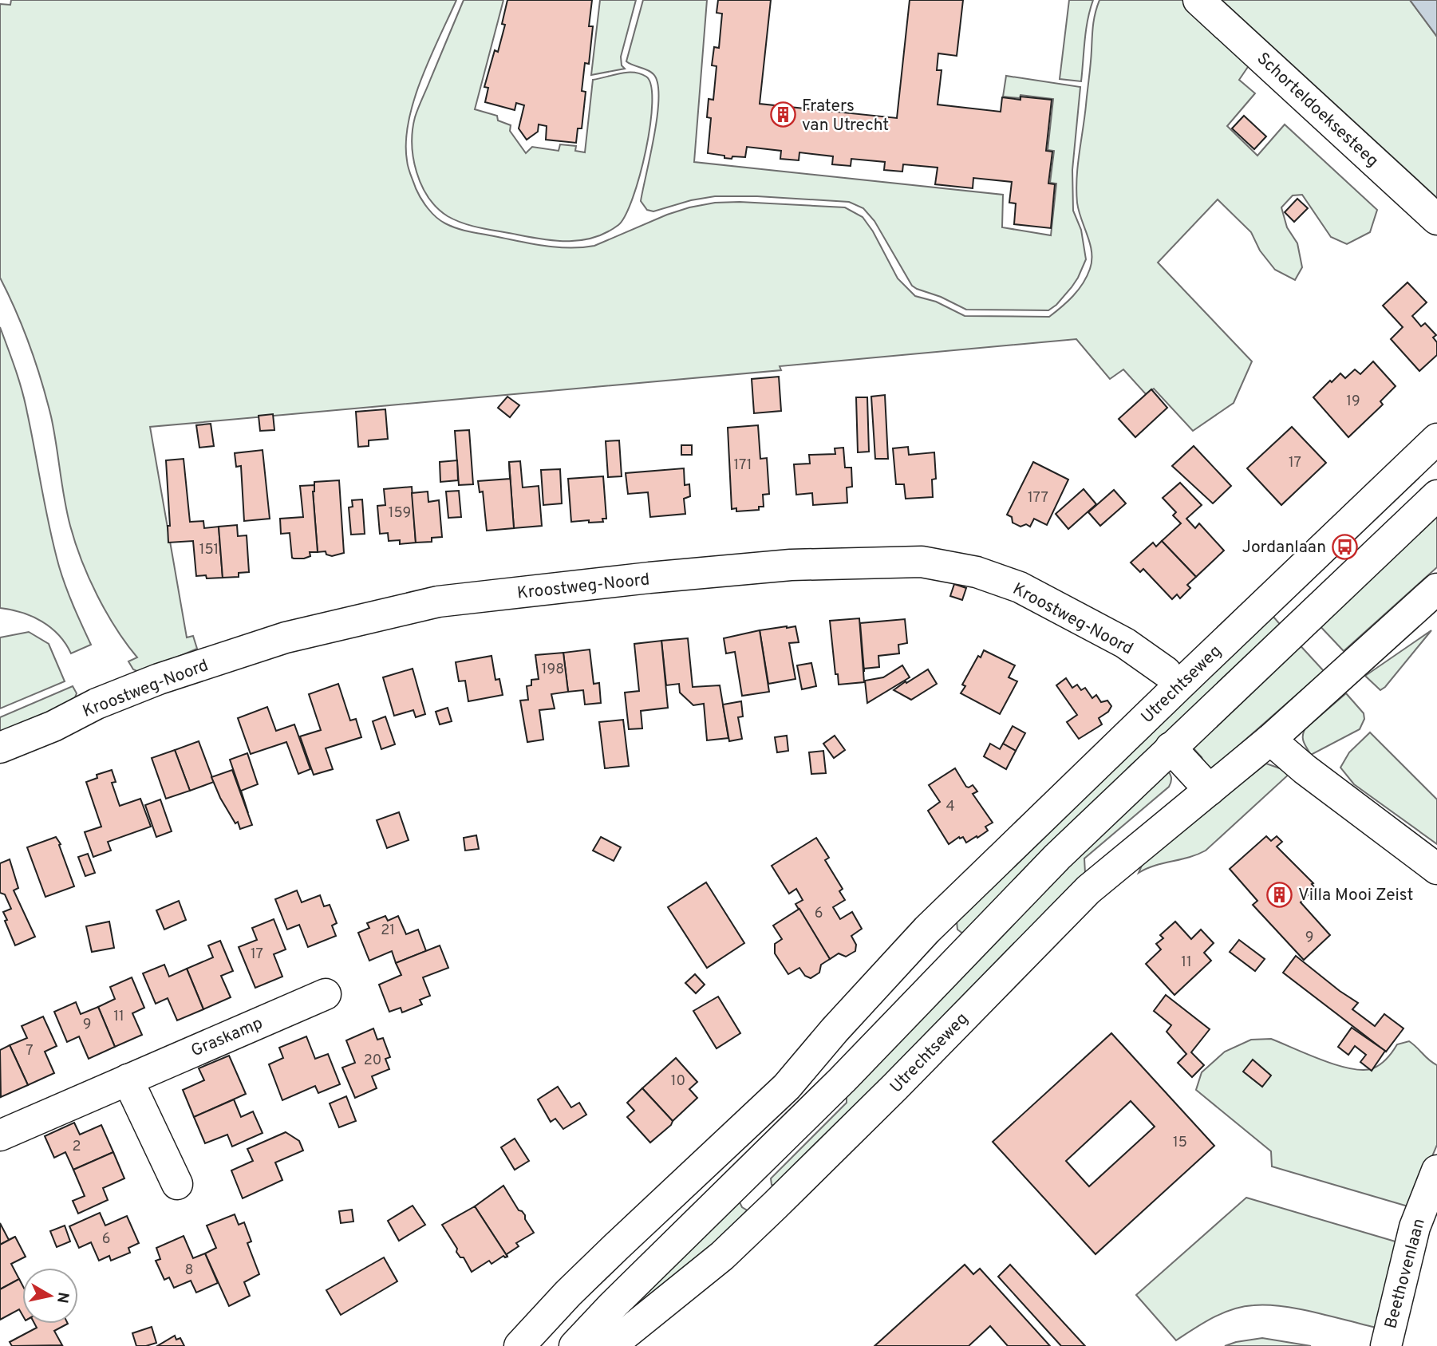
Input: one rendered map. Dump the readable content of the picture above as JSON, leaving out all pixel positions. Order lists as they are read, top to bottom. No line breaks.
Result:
{"streets":{"street":["Schorteldoeksesteeg","Kroostweg-Noord","Utrechtseweg","Graskamp","Beethovenlaan"]},"places":{"building":["Fraters van Utrecht","Villa Mooi Zeist"],"bus stop":["Jordanlaan"]},"house_numbers":["19","17","171","177","159","151","198","4","6","21","9","17","11","11","9","7","20","10","15","2","6","8"],"north":"right"}
